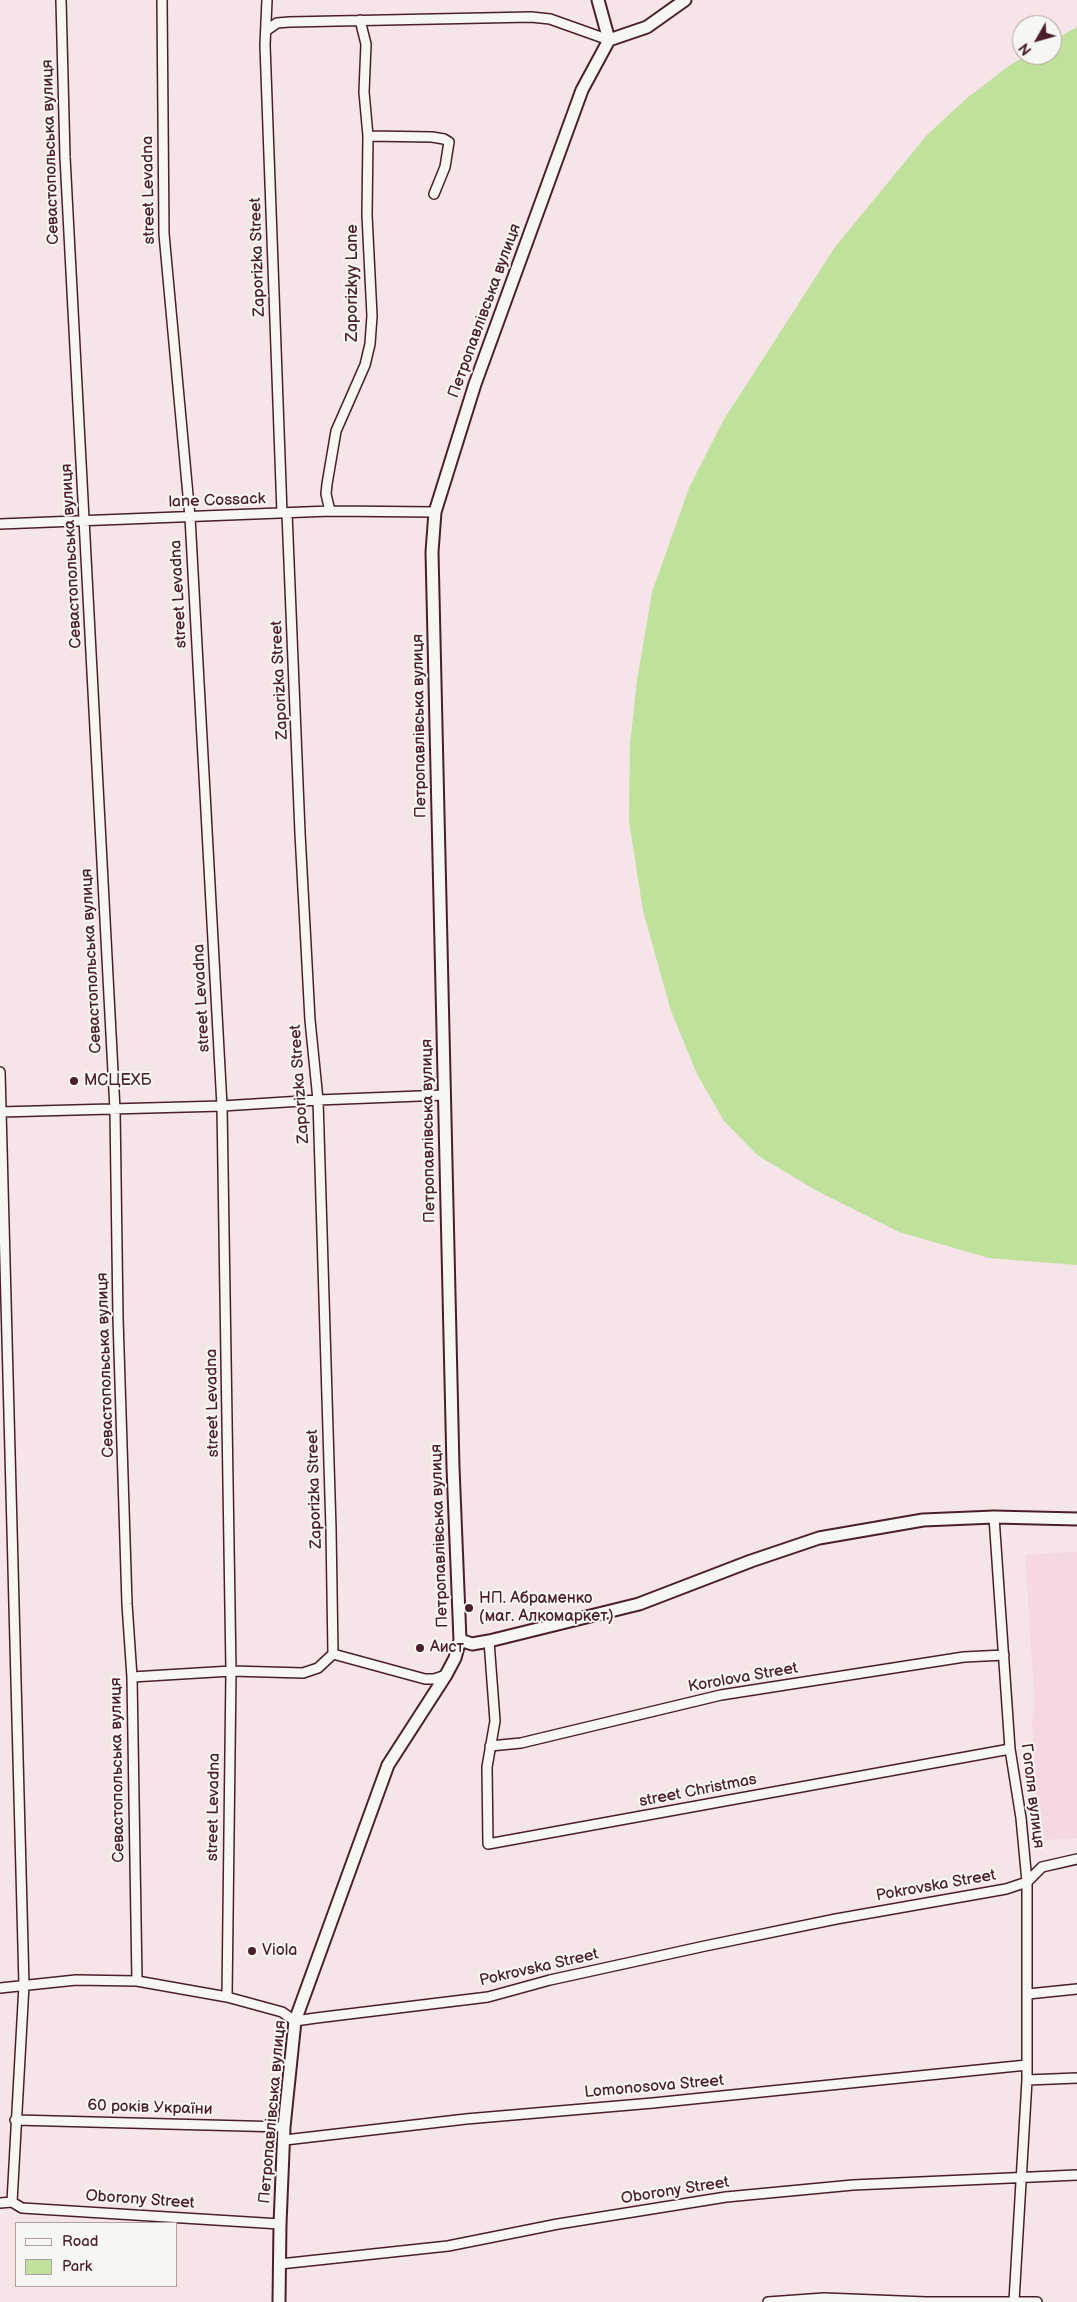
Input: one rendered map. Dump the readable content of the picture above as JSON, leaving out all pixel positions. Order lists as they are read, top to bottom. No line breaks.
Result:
{"streets":{"street":["Севастопольська вулиця","street Levadna","Zaporizka Street","Zaporizkyy Lane","Петропавлівська вулиця","lane Cossack","Korolova Street","street Christmas","Гоголя вулиця","Pokrovska Street","Lomonosova Street","60 років України","Oborony Street"]},"crossings":[["Севастопольська вулиця","lane Cossack"],["street Levadna","lane Cossack"],["Zaporizka Street","lane Cossack"],["Zaporizkyy Lane","lane Cossack"],["Петропавлівська вулиця","lane Cossack"],["Петропавлівська вулиця","Pokrovska Street"],["Петропавлівська вулиця","Lomonosova Street"],["Петропавлівська вулиця","60 років України"],["Петропавлівська вулиця","Oborony Street"],["Korolova Street","street Christmas"],["Korolova Street","Гоголя вулиця"],["street Christmas","Гоголя вулиця"],["Гоголя вулиця","Pokrovska Street"],["Гоголя вулиця","Lomonosova Street"],["Гоголя вулиця","Oborony Street"]],"places":["МСЦЕХБ","НП. Абраменко (маг. Алкомаркет)","Аист","Viola"],"legend":["Road","Park"],"north":"bottom left"}
